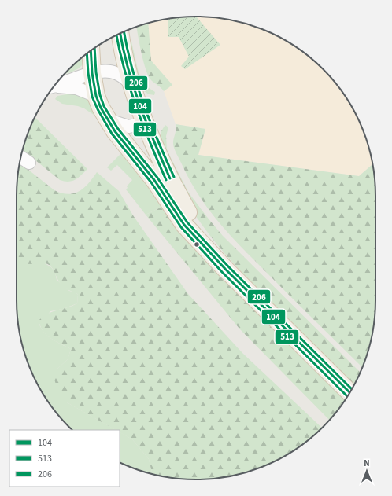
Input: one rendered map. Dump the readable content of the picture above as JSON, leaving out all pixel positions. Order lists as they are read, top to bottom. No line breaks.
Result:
{"lines":["transit line 206","transit line 104","transit line 513"],"legend":["104","513","206"],"north":"top"}
